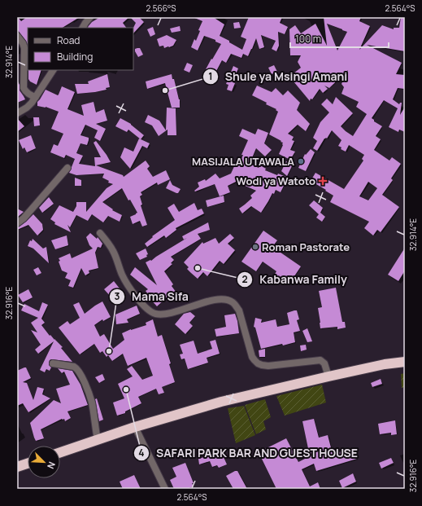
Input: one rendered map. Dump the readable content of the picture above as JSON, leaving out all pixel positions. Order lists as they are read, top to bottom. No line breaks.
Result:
{"places":{"other":["Shule ya Msingi Amani","MASIJALA UTAWALA","Roman Pastorate","Kabanwa Family","Mama Sifa","SAFARI PARK BAR AND GUEST HOUSE"],"health":["Wodi ya Watoto"]},"legend":["Road","Building"],"scale_bar":"100 m","north":"bottom right","coordinates":["2.566°S","2.564°S","32.914°E","32.916°E"]}
